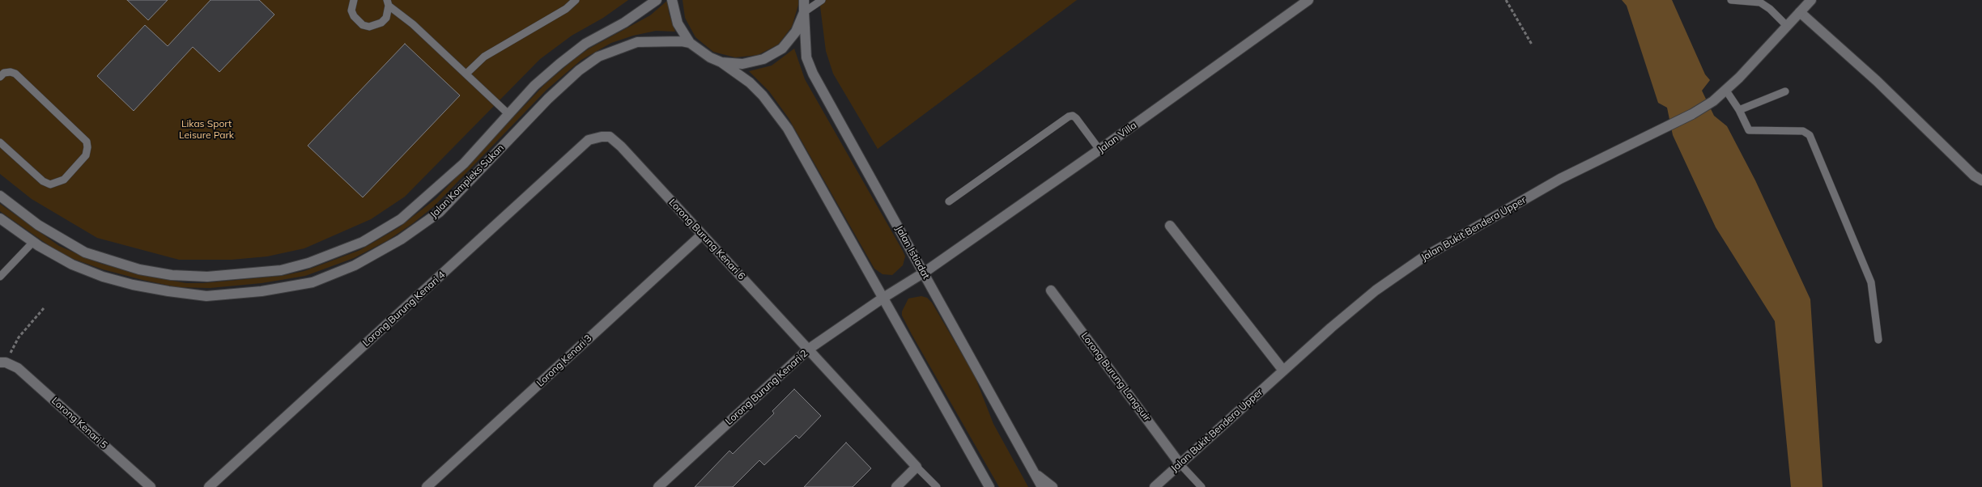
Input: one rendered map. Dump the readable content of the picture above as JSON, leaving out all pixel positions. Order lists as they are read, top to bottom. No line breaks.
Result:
{"streets":{"street":["Jalan Villa","Jalan Kompleks Sukan","Jalan Bukit Bendera Upper","Lorong Burung Kenari 6","Jalan Istiadat","Lorong Burung Kenari 4","Lorong Kenari 3","Lorong Burung Langsuir","Lorong Burung Kenari 2","Lorong Kenari 5"]},"crossings":[["Jalan Villa","Jalan Istiadat"],["Jalan Villa","Lorong Burung Kenari 2"],["Jalan Bukit Bendera Upper","Lorong Burung Langsuir"],["Lorong Burung Kenari 6","Lorong Burung Kenari 4"],["Lorong Burung Kenari 6","Lorong Kenari 3"],["Lorong Burung Kenari 6","Lorong Burung Kenari 2"]],"parks":["Likas Sport Leisure Park"]}
